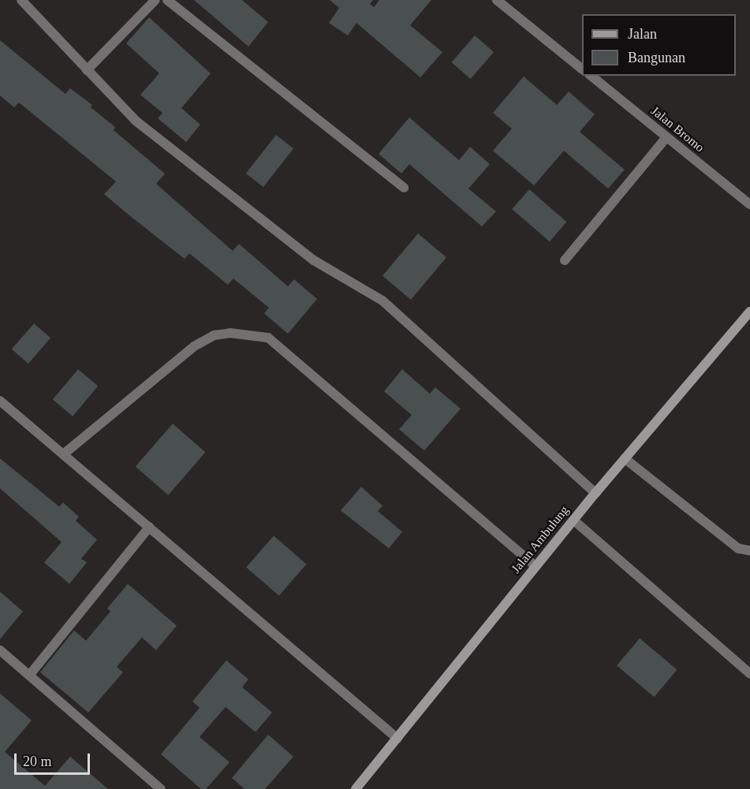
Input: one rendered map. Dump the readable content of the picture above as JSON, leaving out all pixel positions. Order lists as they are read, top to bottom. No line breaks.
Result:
{"streets":{"street":["Jalan Bromo","Jalan Ambulung"]},"legend":["Jalan","Bangunan"],"scale_bar":"20 m"}
